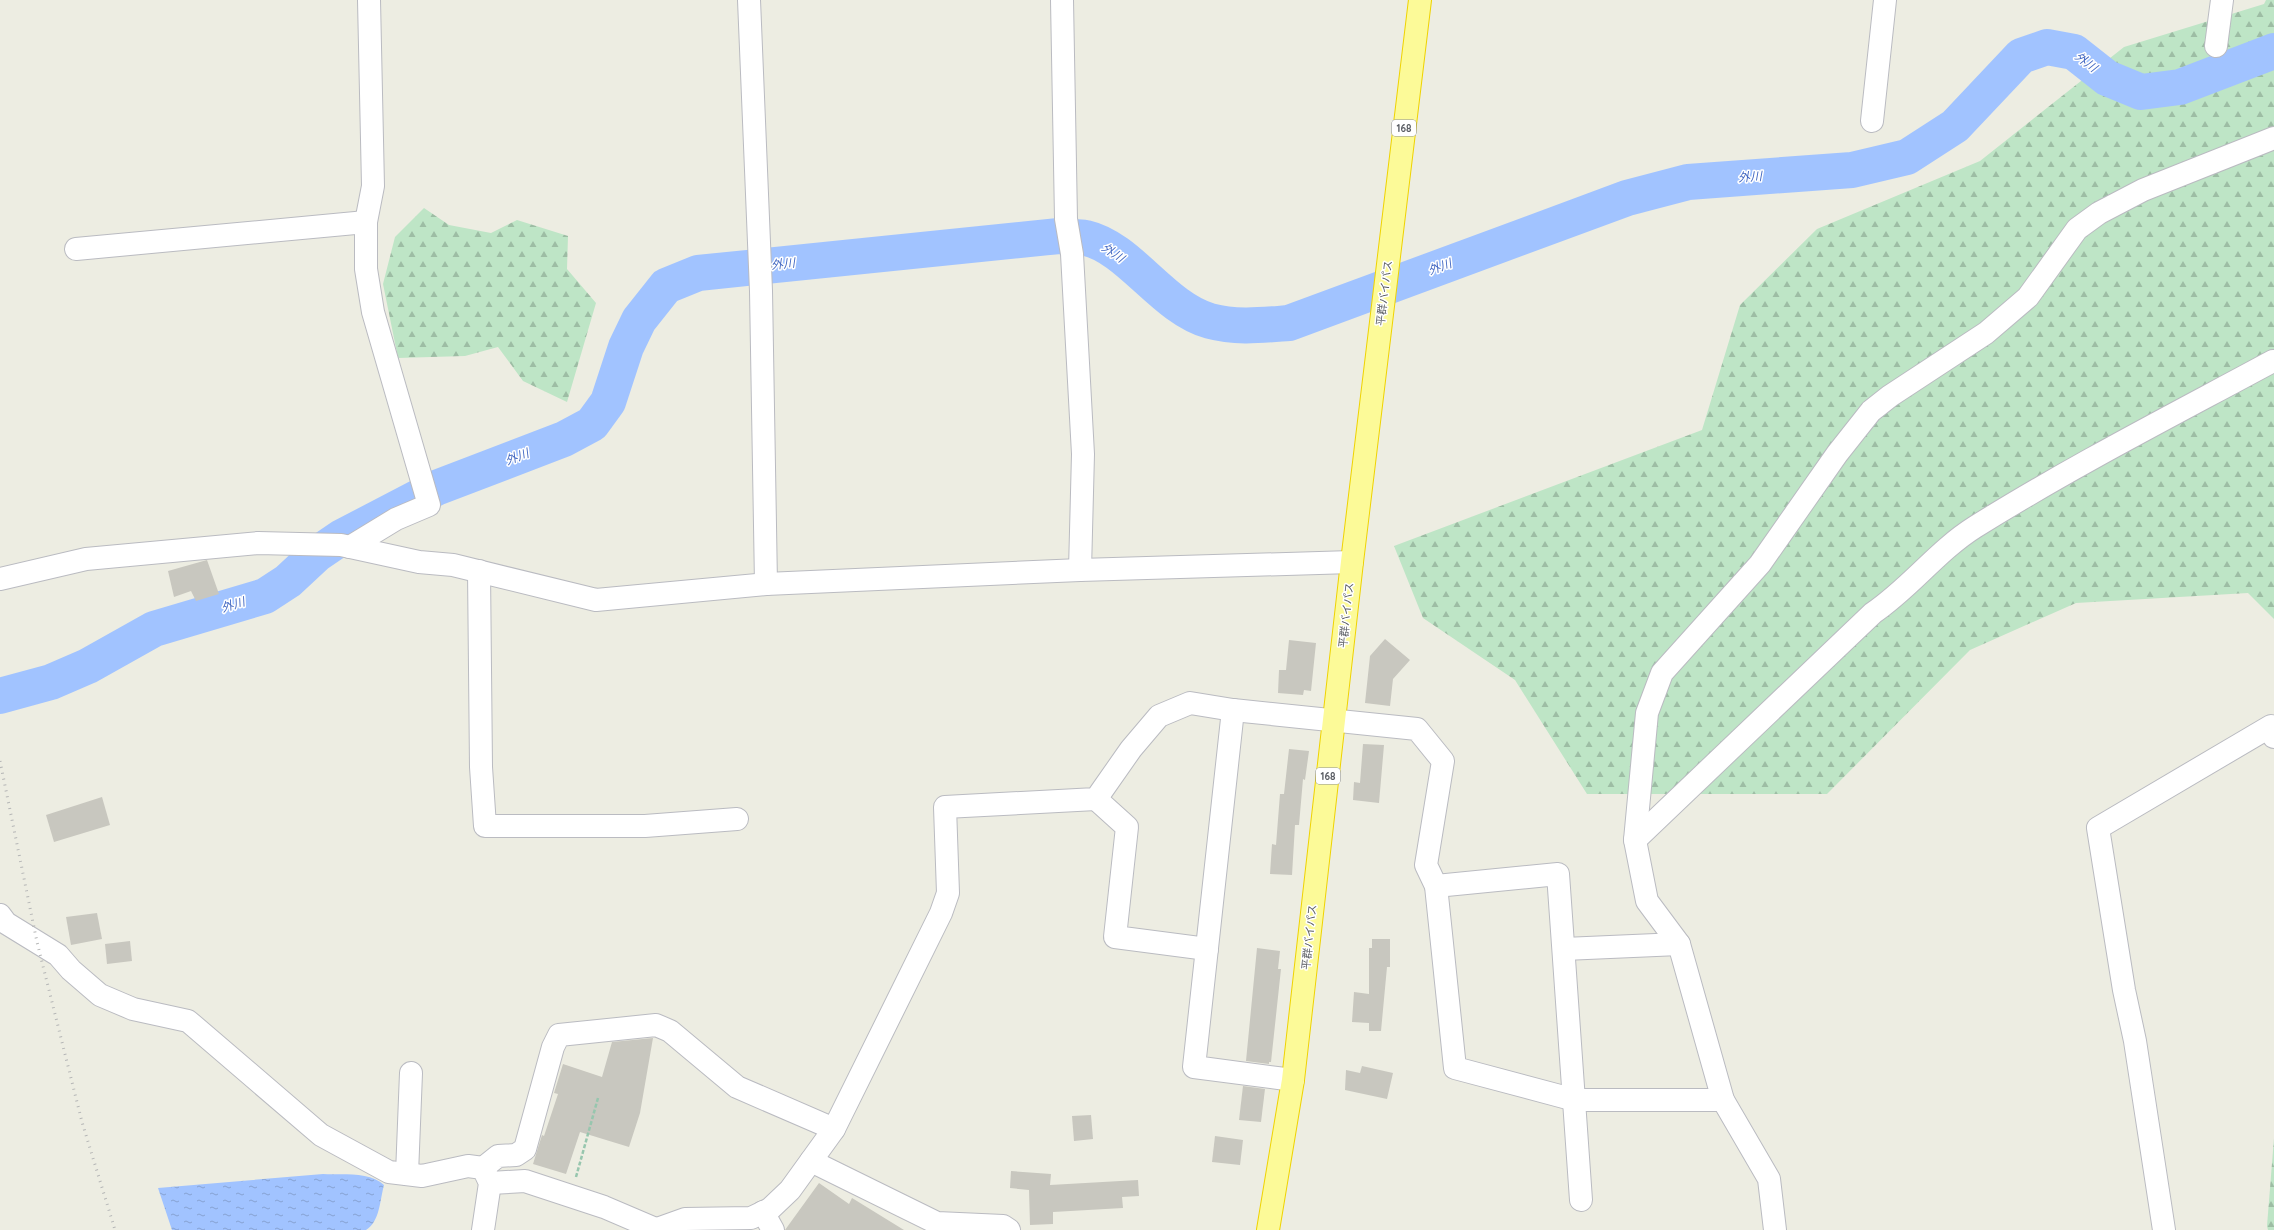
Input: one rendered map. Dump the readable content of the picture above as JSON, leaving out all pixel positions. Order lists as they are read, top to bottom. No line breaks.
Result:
{"streets":{"highway":["168","平群バイパス"]},"water":["外川"]}
